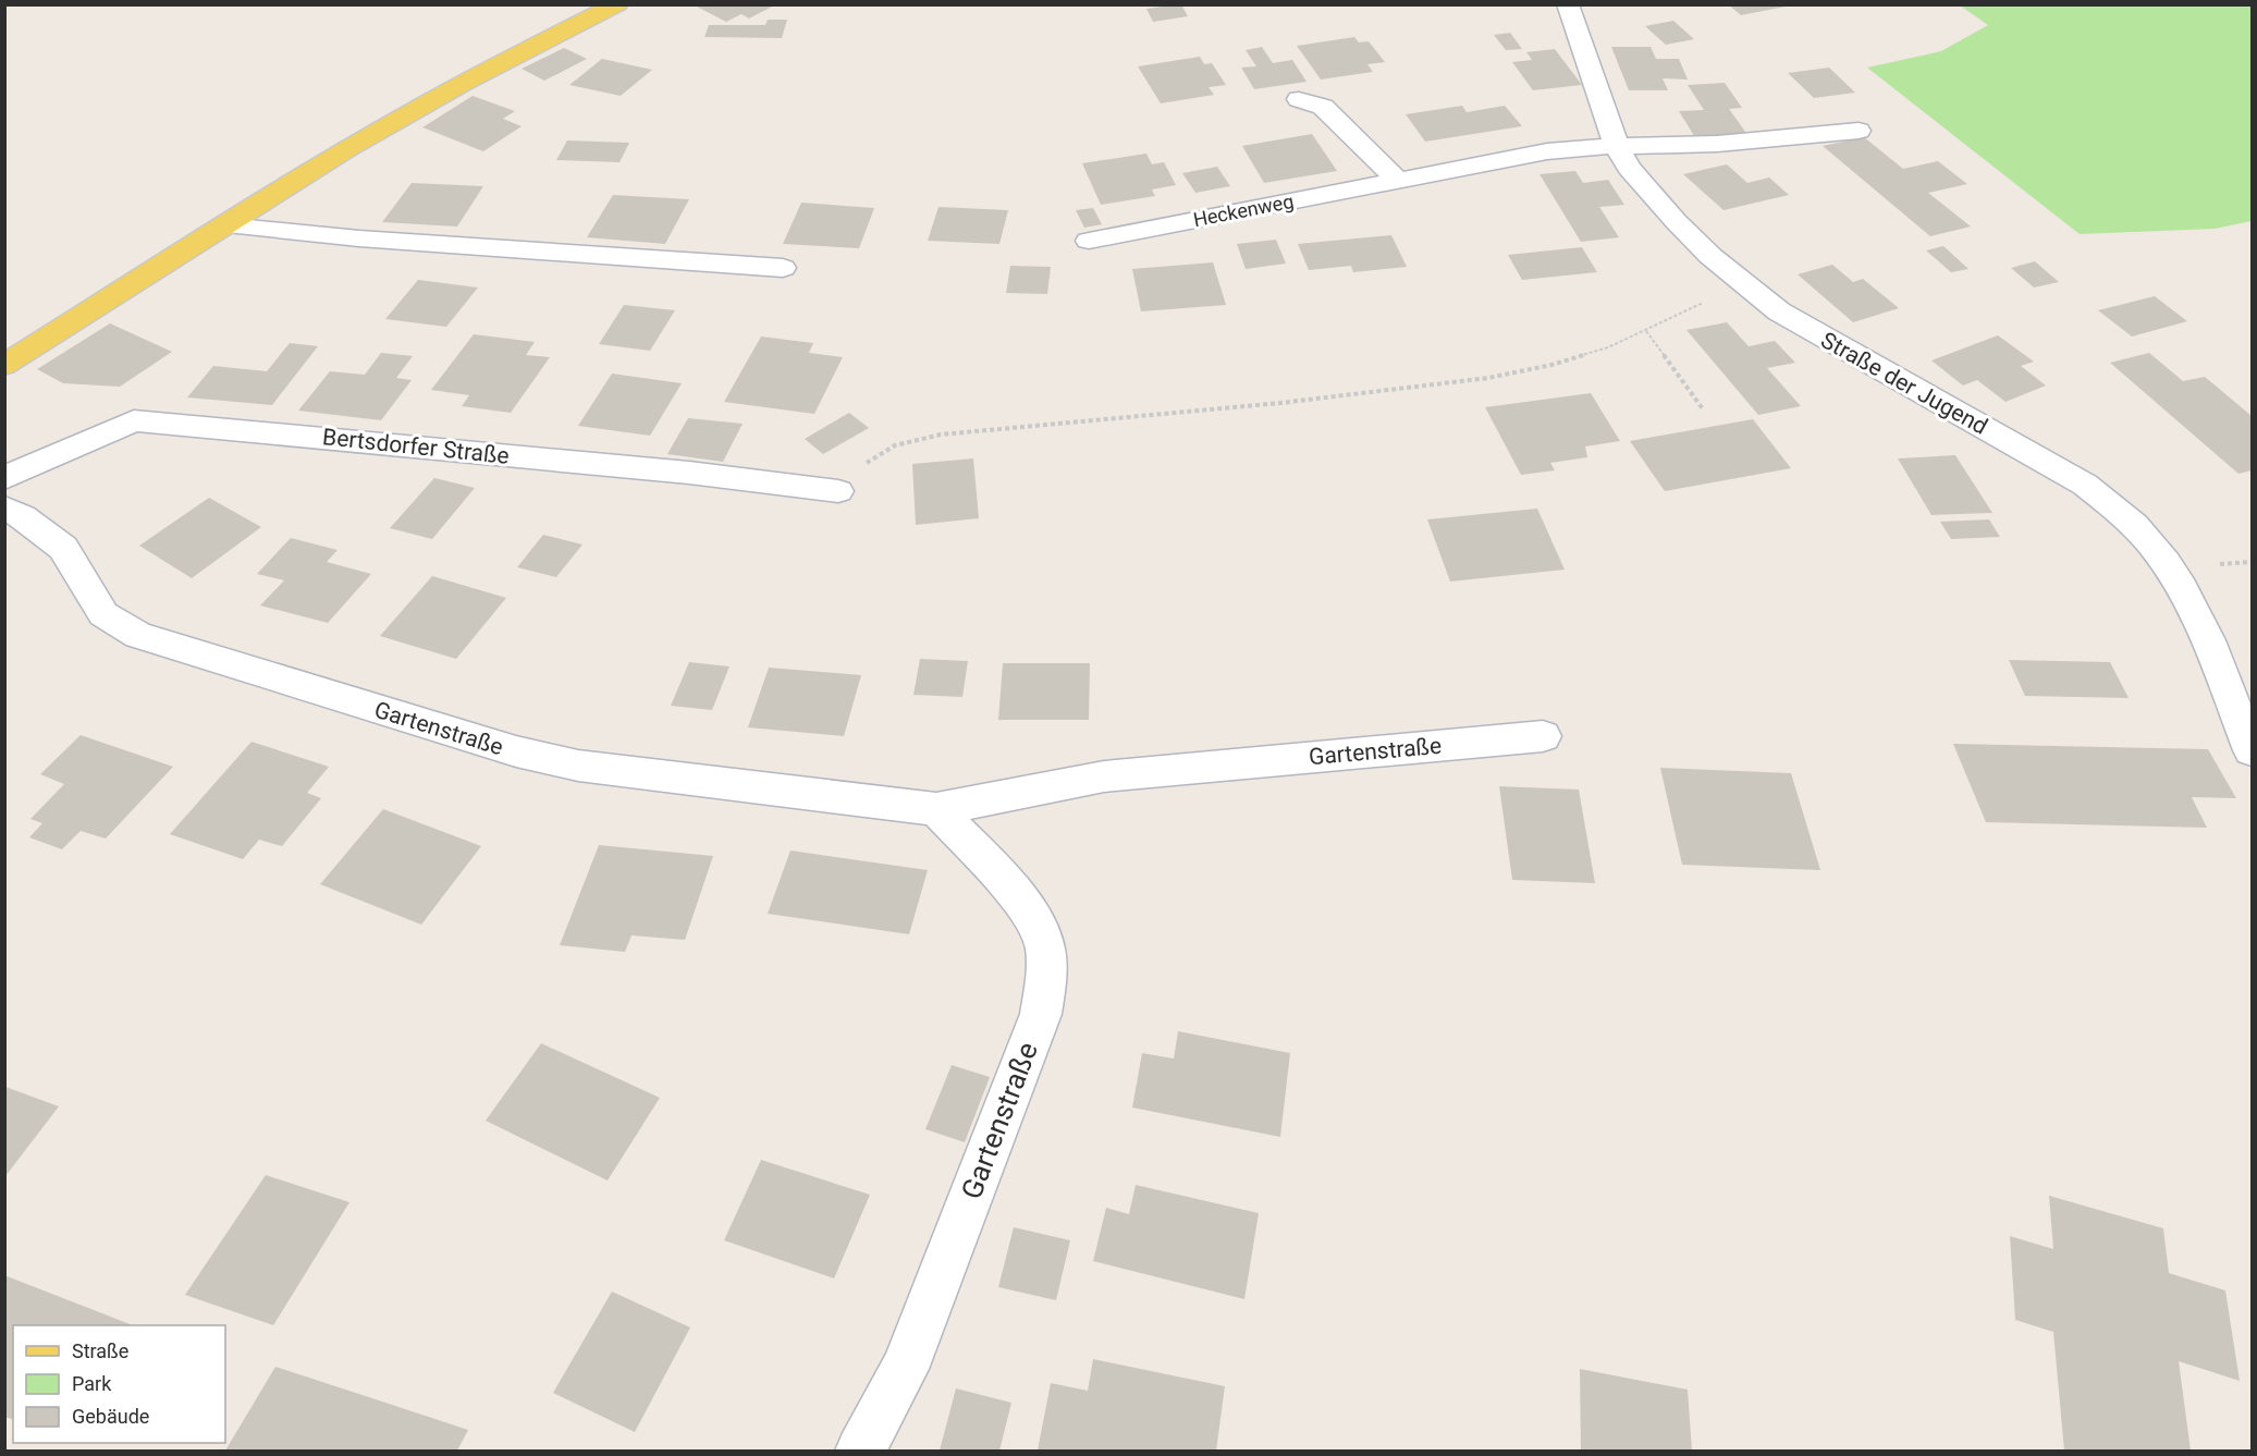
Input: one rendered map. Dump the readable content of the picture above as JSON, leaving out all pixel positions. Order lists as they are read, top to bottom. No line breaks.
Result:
{"streets":{"street":["Heckenweg","Straße der Jugend","Bertsdorfer Straße","Gartenstraße"]},"crossings":[["Heckenweg","Straße der Jugend"]],"legend":["Straße","Park","Gebäude"]}
